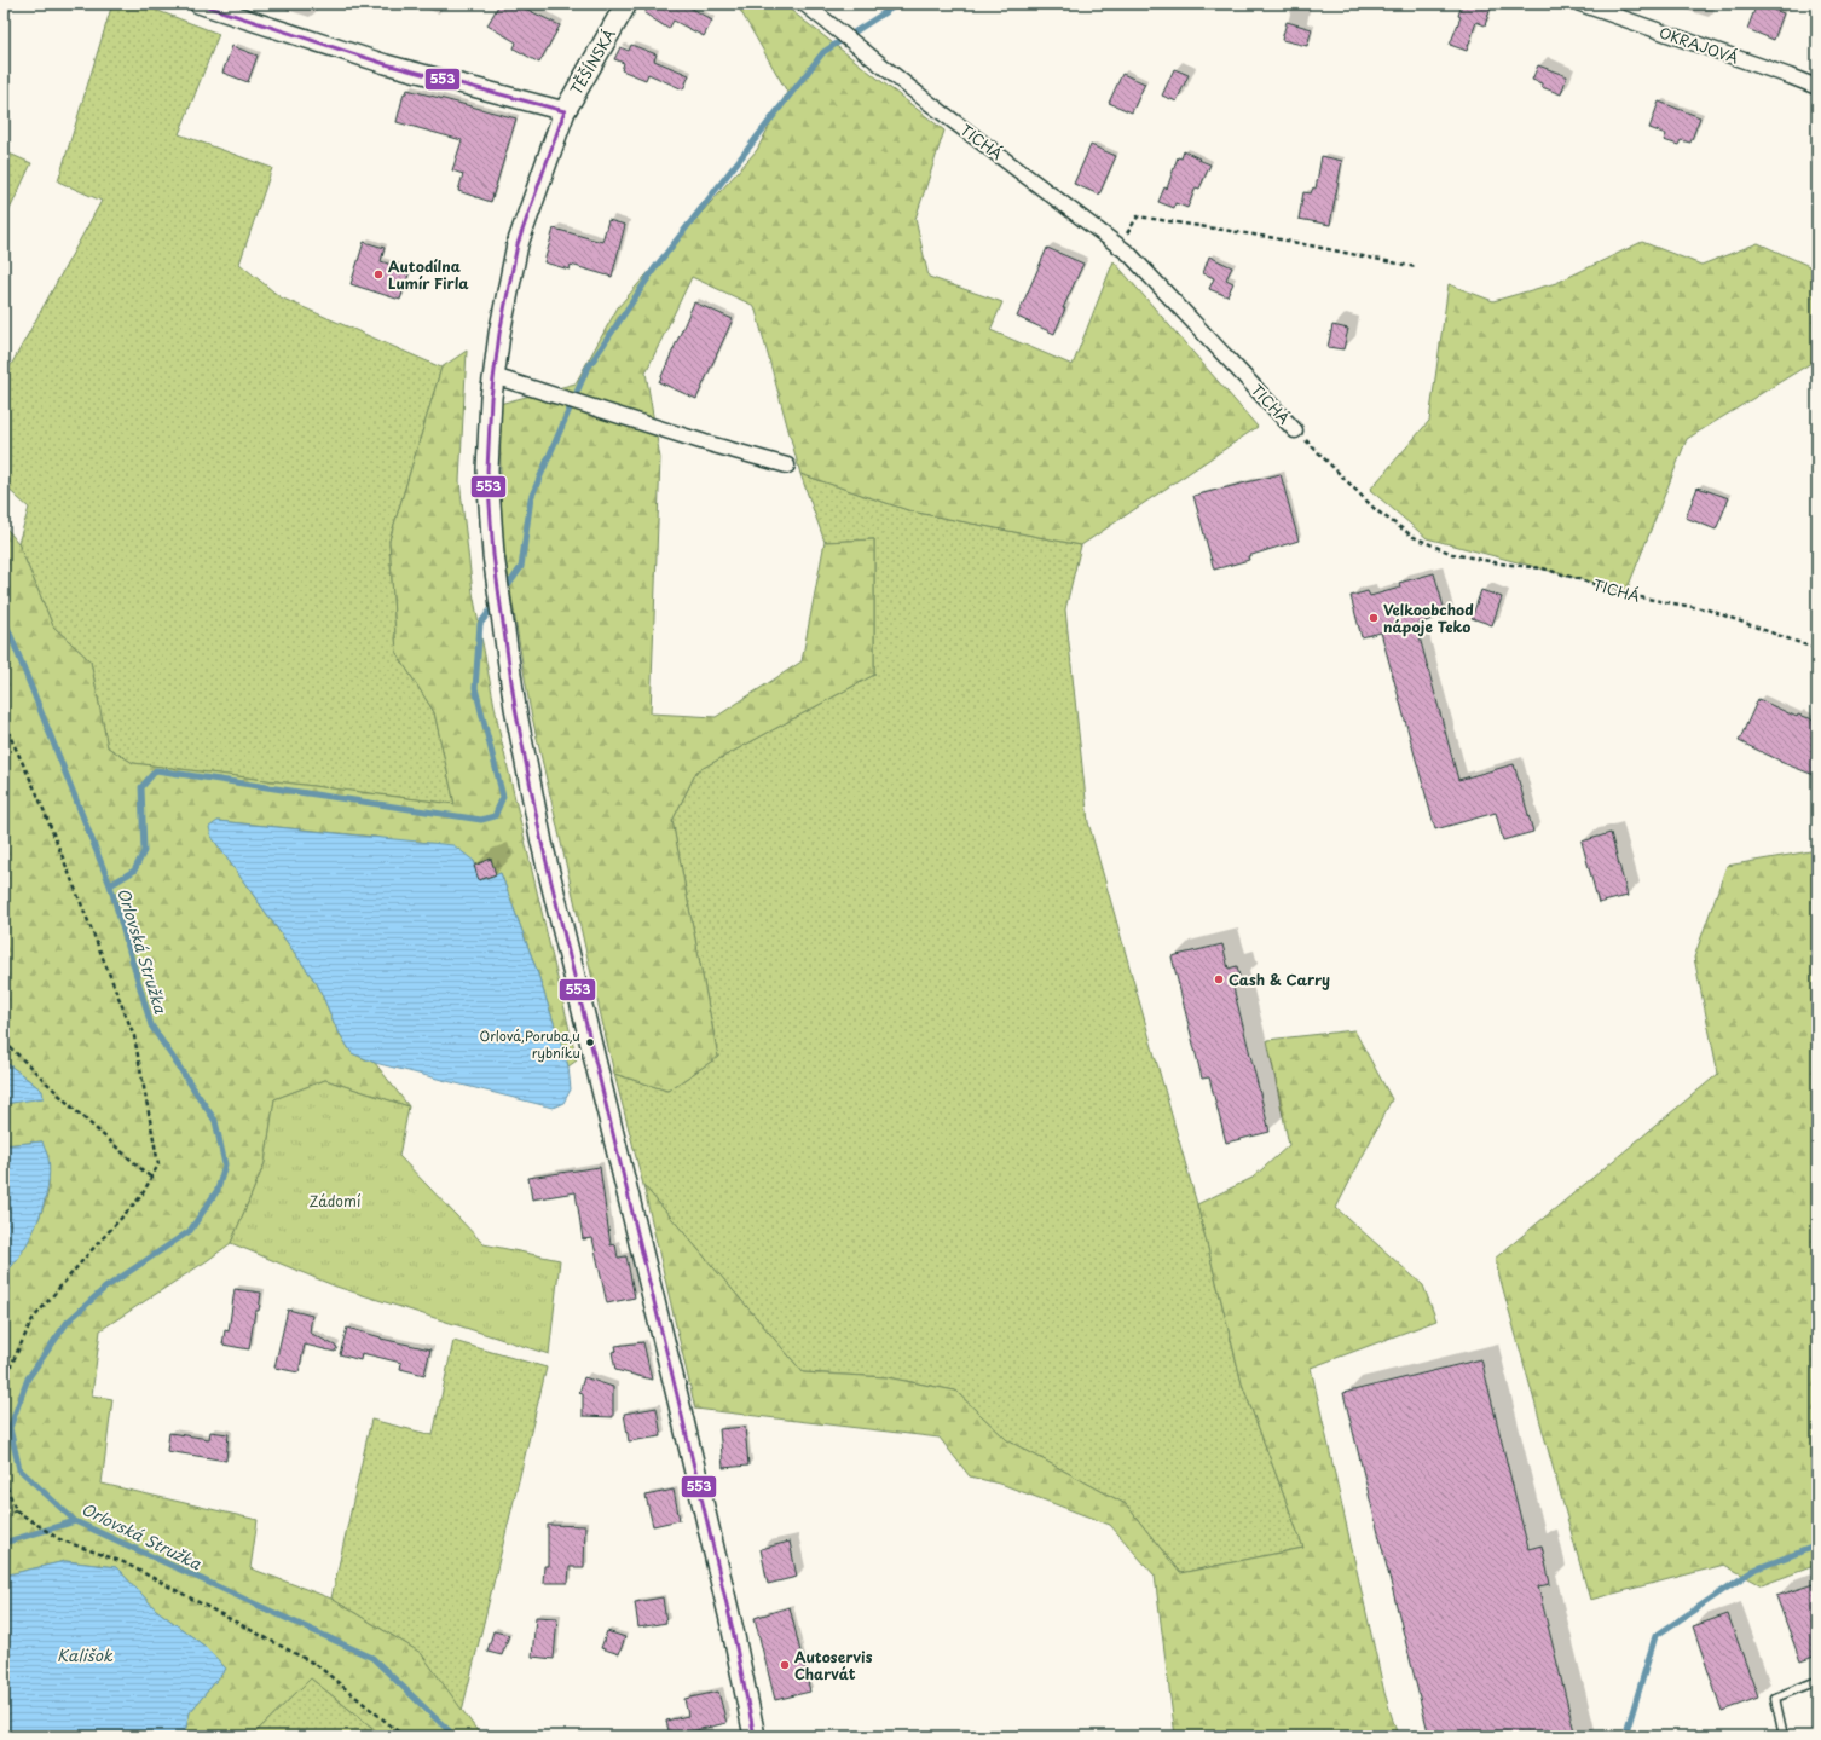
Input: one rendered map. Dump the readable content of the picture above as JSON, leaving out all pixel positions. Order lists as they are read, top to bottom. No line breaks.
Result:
{"streets":{"main road":["TĚŠÍNSKÁ"],"street":["OKRAJOVÁ","TICHÁ"]},"water":["Orlovská Stružka","Kališok"],"parks":["Zádomí"],"places":["Autodílna Lumír Firla","Velkoobchod nápoje Teko","Cash & Carry","Orlová,Poruba,u rybníku","Autoservis Charvát"],"lines":["transit line 553"]}
